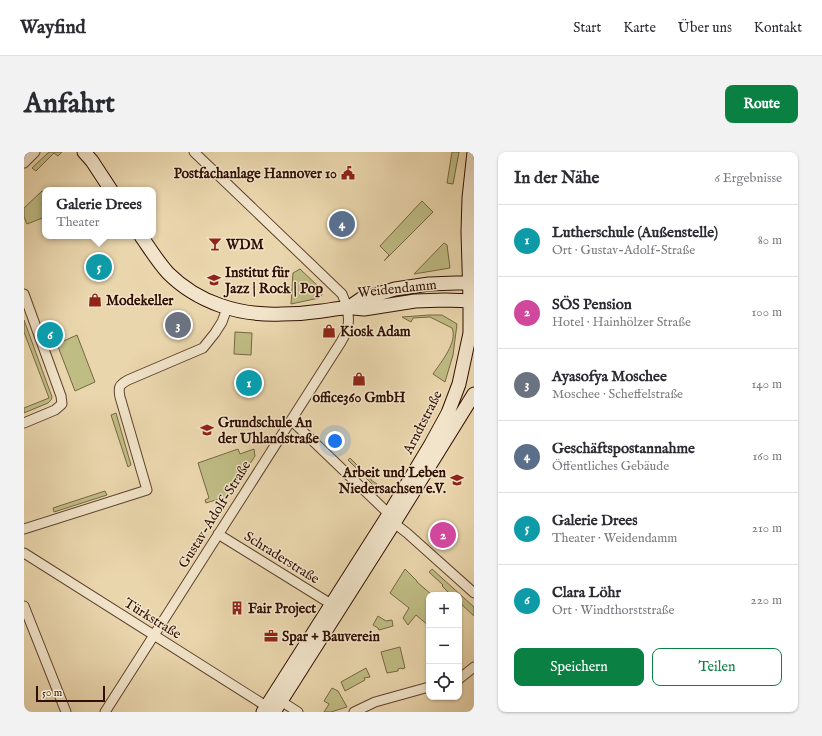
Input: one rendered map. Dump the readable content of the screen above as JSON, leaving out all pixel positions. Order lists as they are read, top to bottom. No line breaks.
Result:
{"streets":{"main road":["Weidendamm","Arndtstraße"],"street":["Gustav-Adolf-Straße","Schraderstraße","Türkstraße"]},"crossings":[["Weidendamm","Arndtstraße"],["Weidendamm","Gustav-Adolf-Straße"],["Arndtstraße","Schraderstraße"],["Arndtstraße","Türkstraße"],["Gustav-Adolf-Straße","Schraderstraße"],["Gustav-Adolf-Straße","Türkstraße"]],"places":{"public building":["Postfachanlage Hannover 10"],"bar":["WDM"],"school or university":["Institut für Jazz | Rock | Pop","Grundschule An der Uhlandstraße","Arbeit und Leben Niedersachsen e.V."],"shop":["Modekeller","Kiosk Adam","office360 GmbH"],"building":["Fair Project"],"office":["Spar + Bauverein"]},"scale_bar":"50 m","page":{"header":"Wayfind","nav":["Start","Karte","Über uns","Kontakt"],"buttons":["Route",["Speichern","Teilen"]],"title":"Anfahrt","heading":["In der Nähe","6 Ergebnisse"],"popup":["Galerie Drees","Theater"],"list":[{"mark":"1","name":"Lutherschule (Außenstelle)","note":"Ort · Gustav-Adolf-Straße","value":"80 m"},{"mark":"2","name":"SÖS Pension","note":"Hotel · Hainhölzer Straße","value":"100 m"},{"mark":"3","name":"Ayasofya Moschee","note":"Moschee · Scheffelstraße","value":"140 m"},{"mark":"4","name":"Geschäftspostannahme","note":"Öffentliches Gebäude","value":"160 m"},{"mark":"5","name":"Galerie Drees","note":"Theater · Weidendamm","value":"210 m"},{"mark":"6","name":"Clara Löhr","note":"Ort · Windthorststraße","value":"220 m"}],"pins":["4","5","3","6","1","2"],"map_buttons":["+","−"],"scale":"50 m"}}
